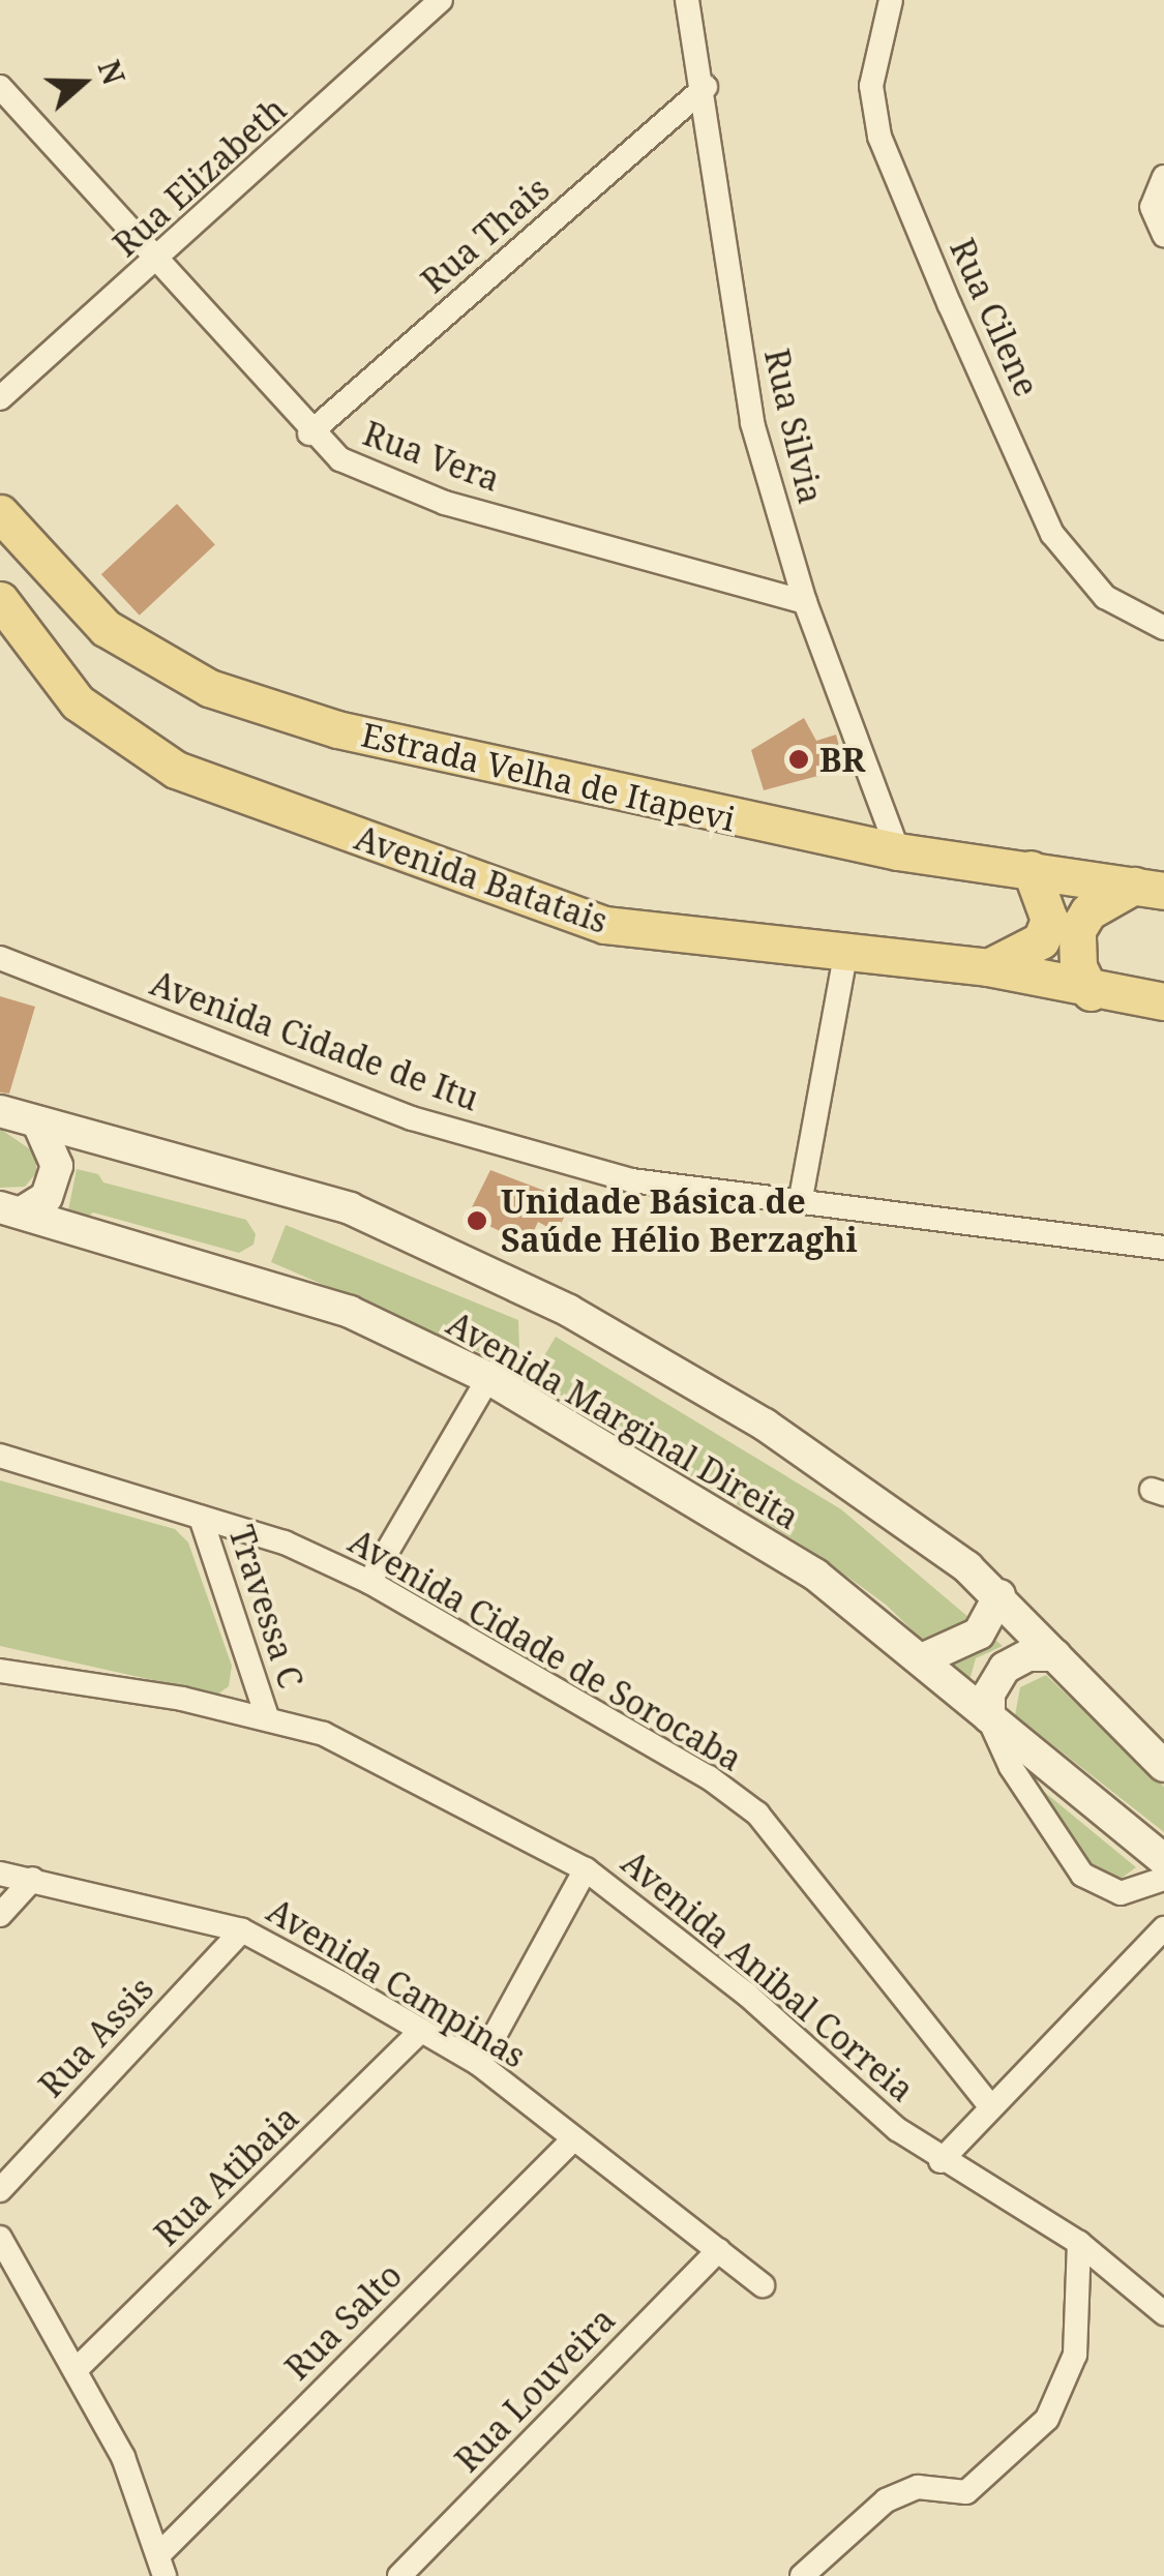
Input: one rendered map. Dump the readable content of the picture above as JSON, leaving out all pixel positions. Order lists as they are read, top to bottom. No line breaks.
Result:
{"streets":{"main road":["Estrada Velha de Itapevi","Avenida Batatais","Avenida Marginal Direita"],"street":["Rua Elizabeth","Rua Thais","Rua Cilene","Rua Silvia","Rua Vera","Avenida Cidade de Itu","Travessa C","Avenida Cidade de Sorocaba","Avenida Anibal Correia","Avenida Campinas","Rua Assis","Rua Atibaia","Rua Salto","Rua Louveira"]},"crossings":[["Rua Elizabeth","Rua Vera"],["Rua Thais","Rua Silvia"],["Rua Thais","Rua Vera"],["Rua Silvia","Rua Vera"],["Rua Silvia","Estrada Velha de Itapevi"],["Travessa C","Avenida Cidade de Sorocaba"],["Travessa C","Avenida Anibal Correia"],["Avenida Campinas","Rua Assis"],["Avenida Campinas","Rua Atibaia"],["Avenida Campinas","Rua Salto"],["Avenida Campinas","Rua Louveira"]],"places":["BR","Unidade Básica de Saúde Hélio Berzaghi"],"north":"right"}
